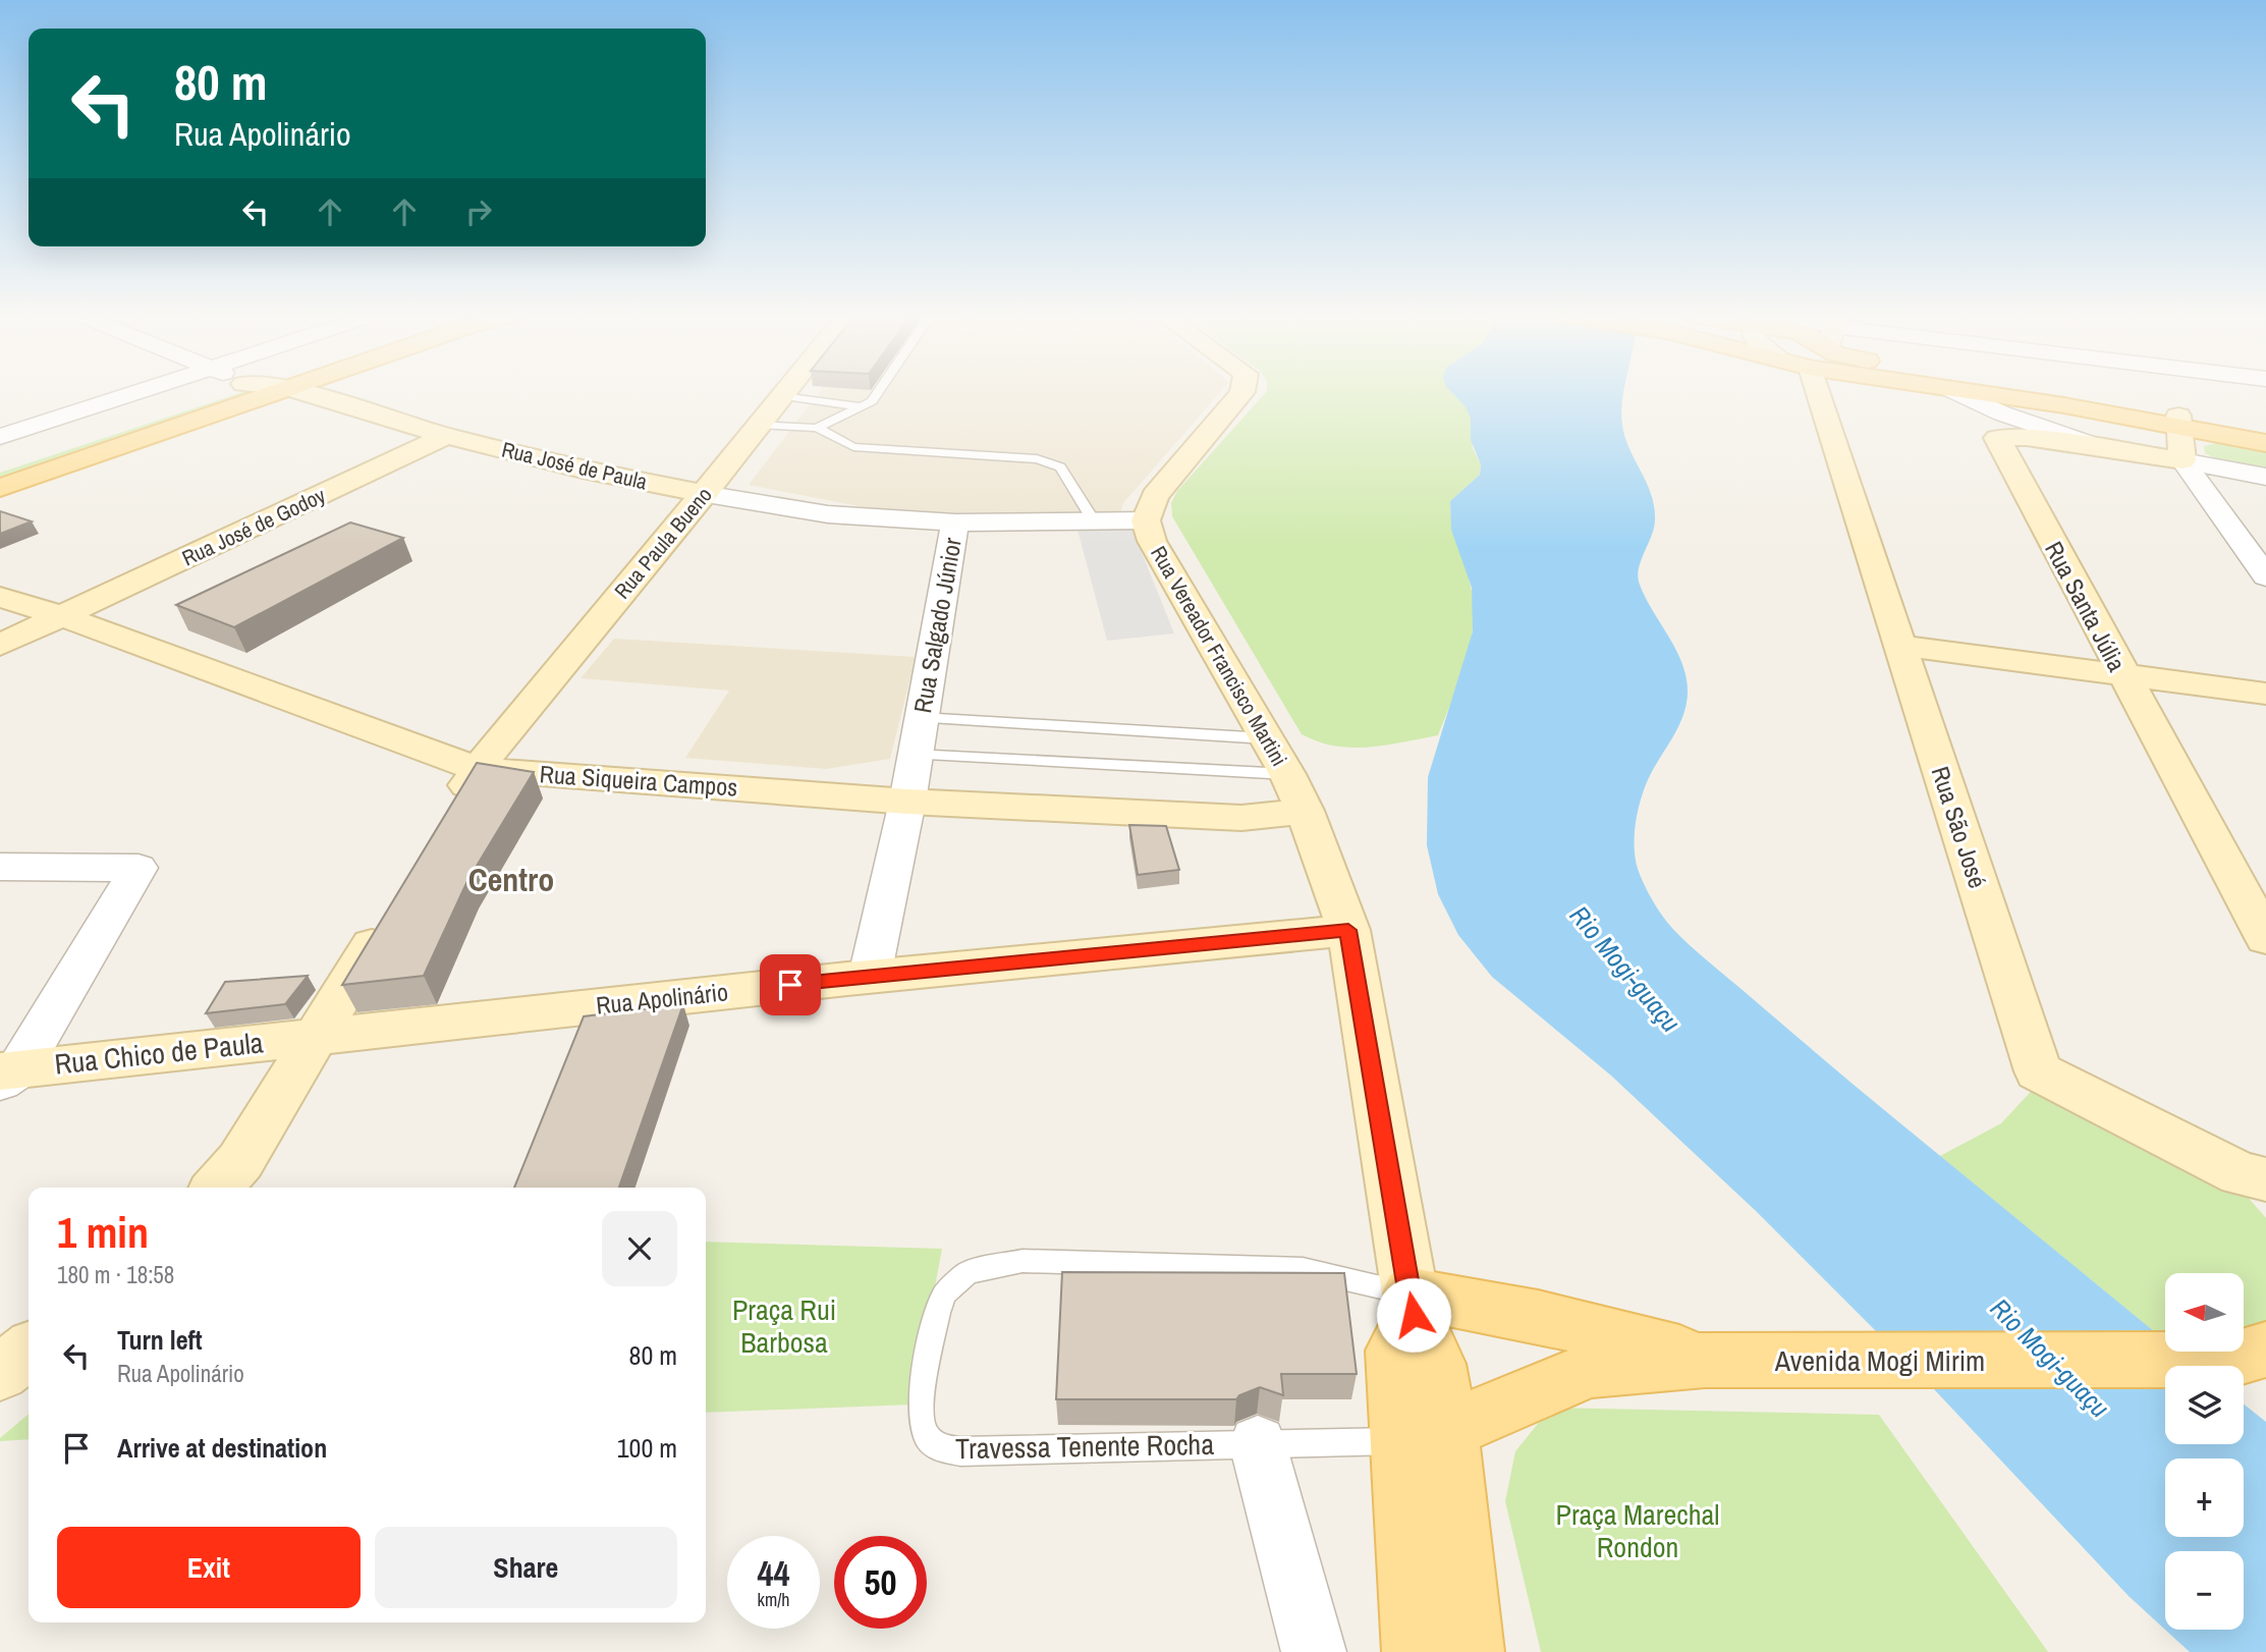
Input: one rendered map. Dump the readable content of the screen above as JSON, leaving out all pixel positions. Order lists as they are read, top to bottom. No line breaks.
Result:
{"streets":{"main road":["Rua José de Paula","Rua José de Godoy","Rua Paula Bueno","Rua Santa Júlia","Rua Vereador Francisco Martini","Rua Siqueira Campos","Rua São José","Rua Apolinário","Rua Chico de Paula","Avenida Mogi Mirim"],"street":["Rua Salgado Júnior"],"lane":["Travessa Tenente Rocha"]},"crossings":[["Rua José de Paula","Rua José de Godoy"],["Rua José de Paula","Rua Paula Bueno"],["Rua José de Paula","Rua Salgado Júnior"],["Rua José de Godoy","Rua Siqueira Campos"],["Rua Paula Bueno","Rua Salgado Júnior"],["Rua Paula Bueno","Rua Siqueira Campos"],["Rua Salgado Júnior","Rua Siqueira Campos"],["Rua Salgado Júnior","Rua Apolinário"],["Rua Vereador Francisco Martini","Rua Siqueira Campos"],["Rua Vereador Francisco Martini","Rua Apolinário"],["Rua Vereador Francisco Martini","Avenida Mogi Mirim"],["Rua Vereador Francisco Martini","Travessa Tenente Rocha"],["Rua Apolinário","Rua Chico de Paula"],["Avenida Mogi Mirim","Travessa Tenente Rocha"]],"districts":["Centro"],"water":["Rio Mogi-guaçu"],"parks":["Praça Rui Barbosa","Praça Marechal Rondon"],"north":"left","page":{"turn":["80 m","Rua Apolinário"],"heading":["1 min","180 m · 18:58"],"map_buttons":["+","−"],"list":[{"name":"Turn left","note":"Rua Apolinário","value":"80 m"},{"name":"Arrive at destination","value":"100 m"}],"buttons":["Exit","Share"],"speed":"44 km/h","limit":"50"}}
